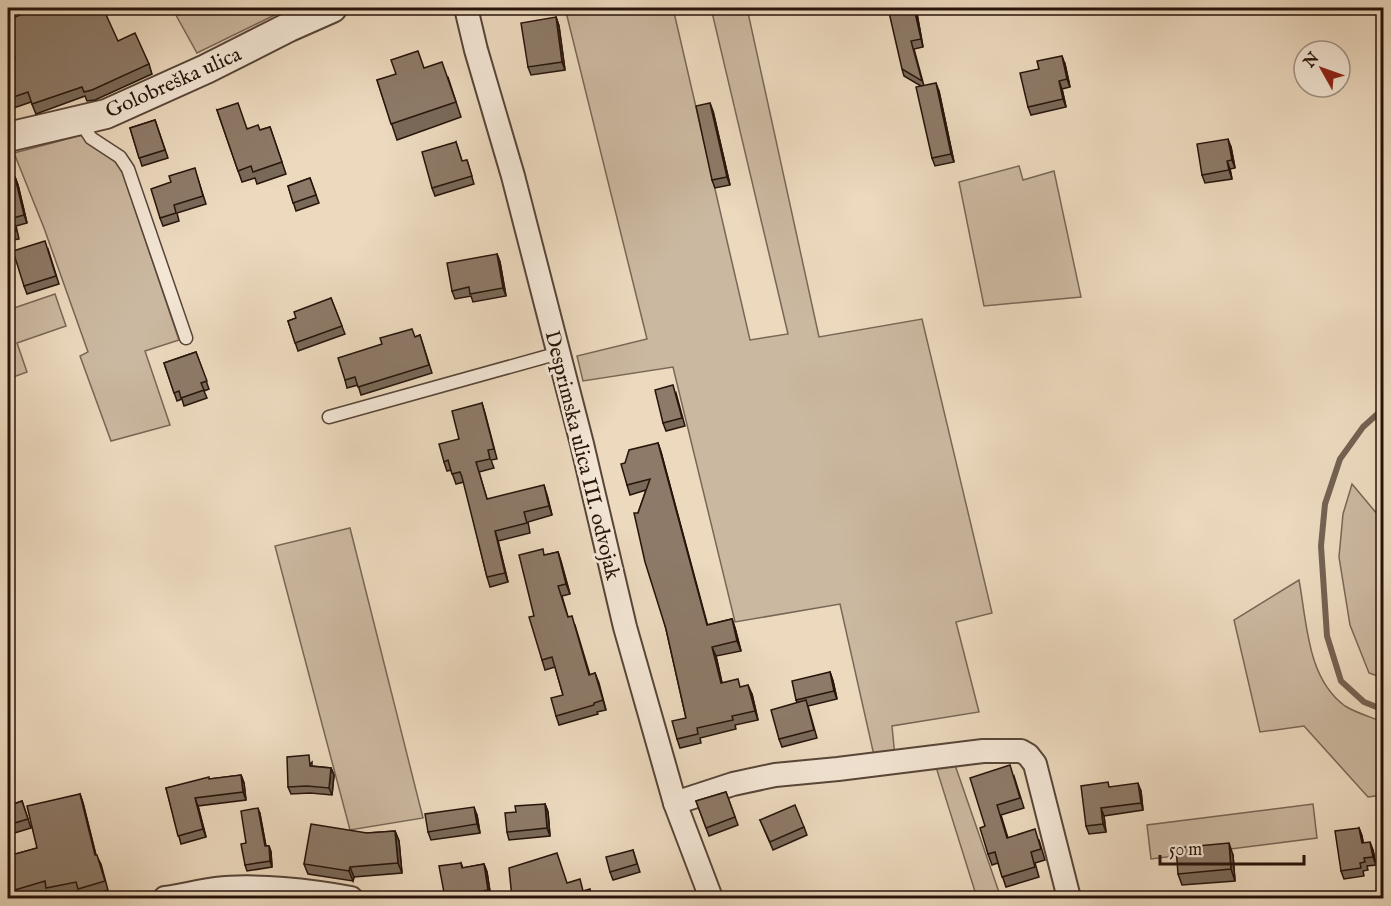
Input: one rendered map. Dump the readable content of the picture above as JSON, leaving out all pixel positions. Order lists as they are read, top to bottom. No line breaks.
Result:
{"streets":{"street":["Golobreška ulica","Desprimska ulica III. odvojak"]},"scale_bar":"50 m","north":"top left"}
